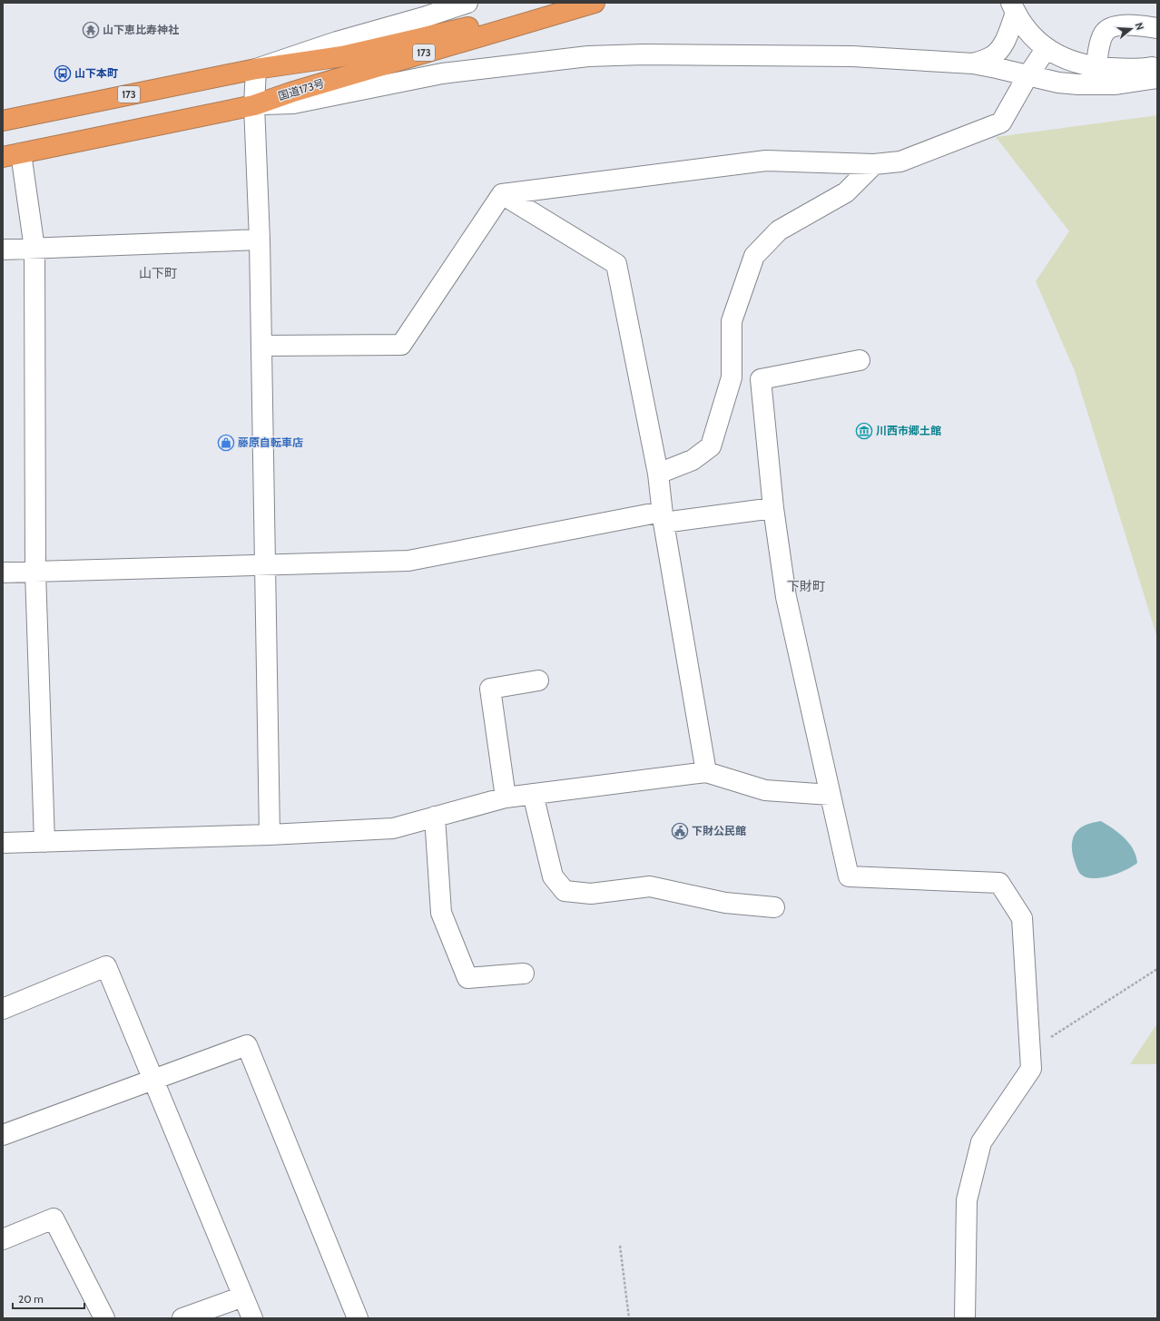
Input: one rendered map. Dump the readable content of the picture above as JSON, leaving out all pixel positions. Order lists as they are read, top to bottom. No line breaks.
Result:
{"streets":{"highway":["173","国道173号"]},"districts":["山下町","下財町"],"places":{"temple":["山下恵比寿神社"],"bus stop":["山下本町"],"museum":["川西市郷土館"],"shop":["藤原自転車店"],"public building":["下財公民館"]},"scale_bar":"20 m","north":"right"}
